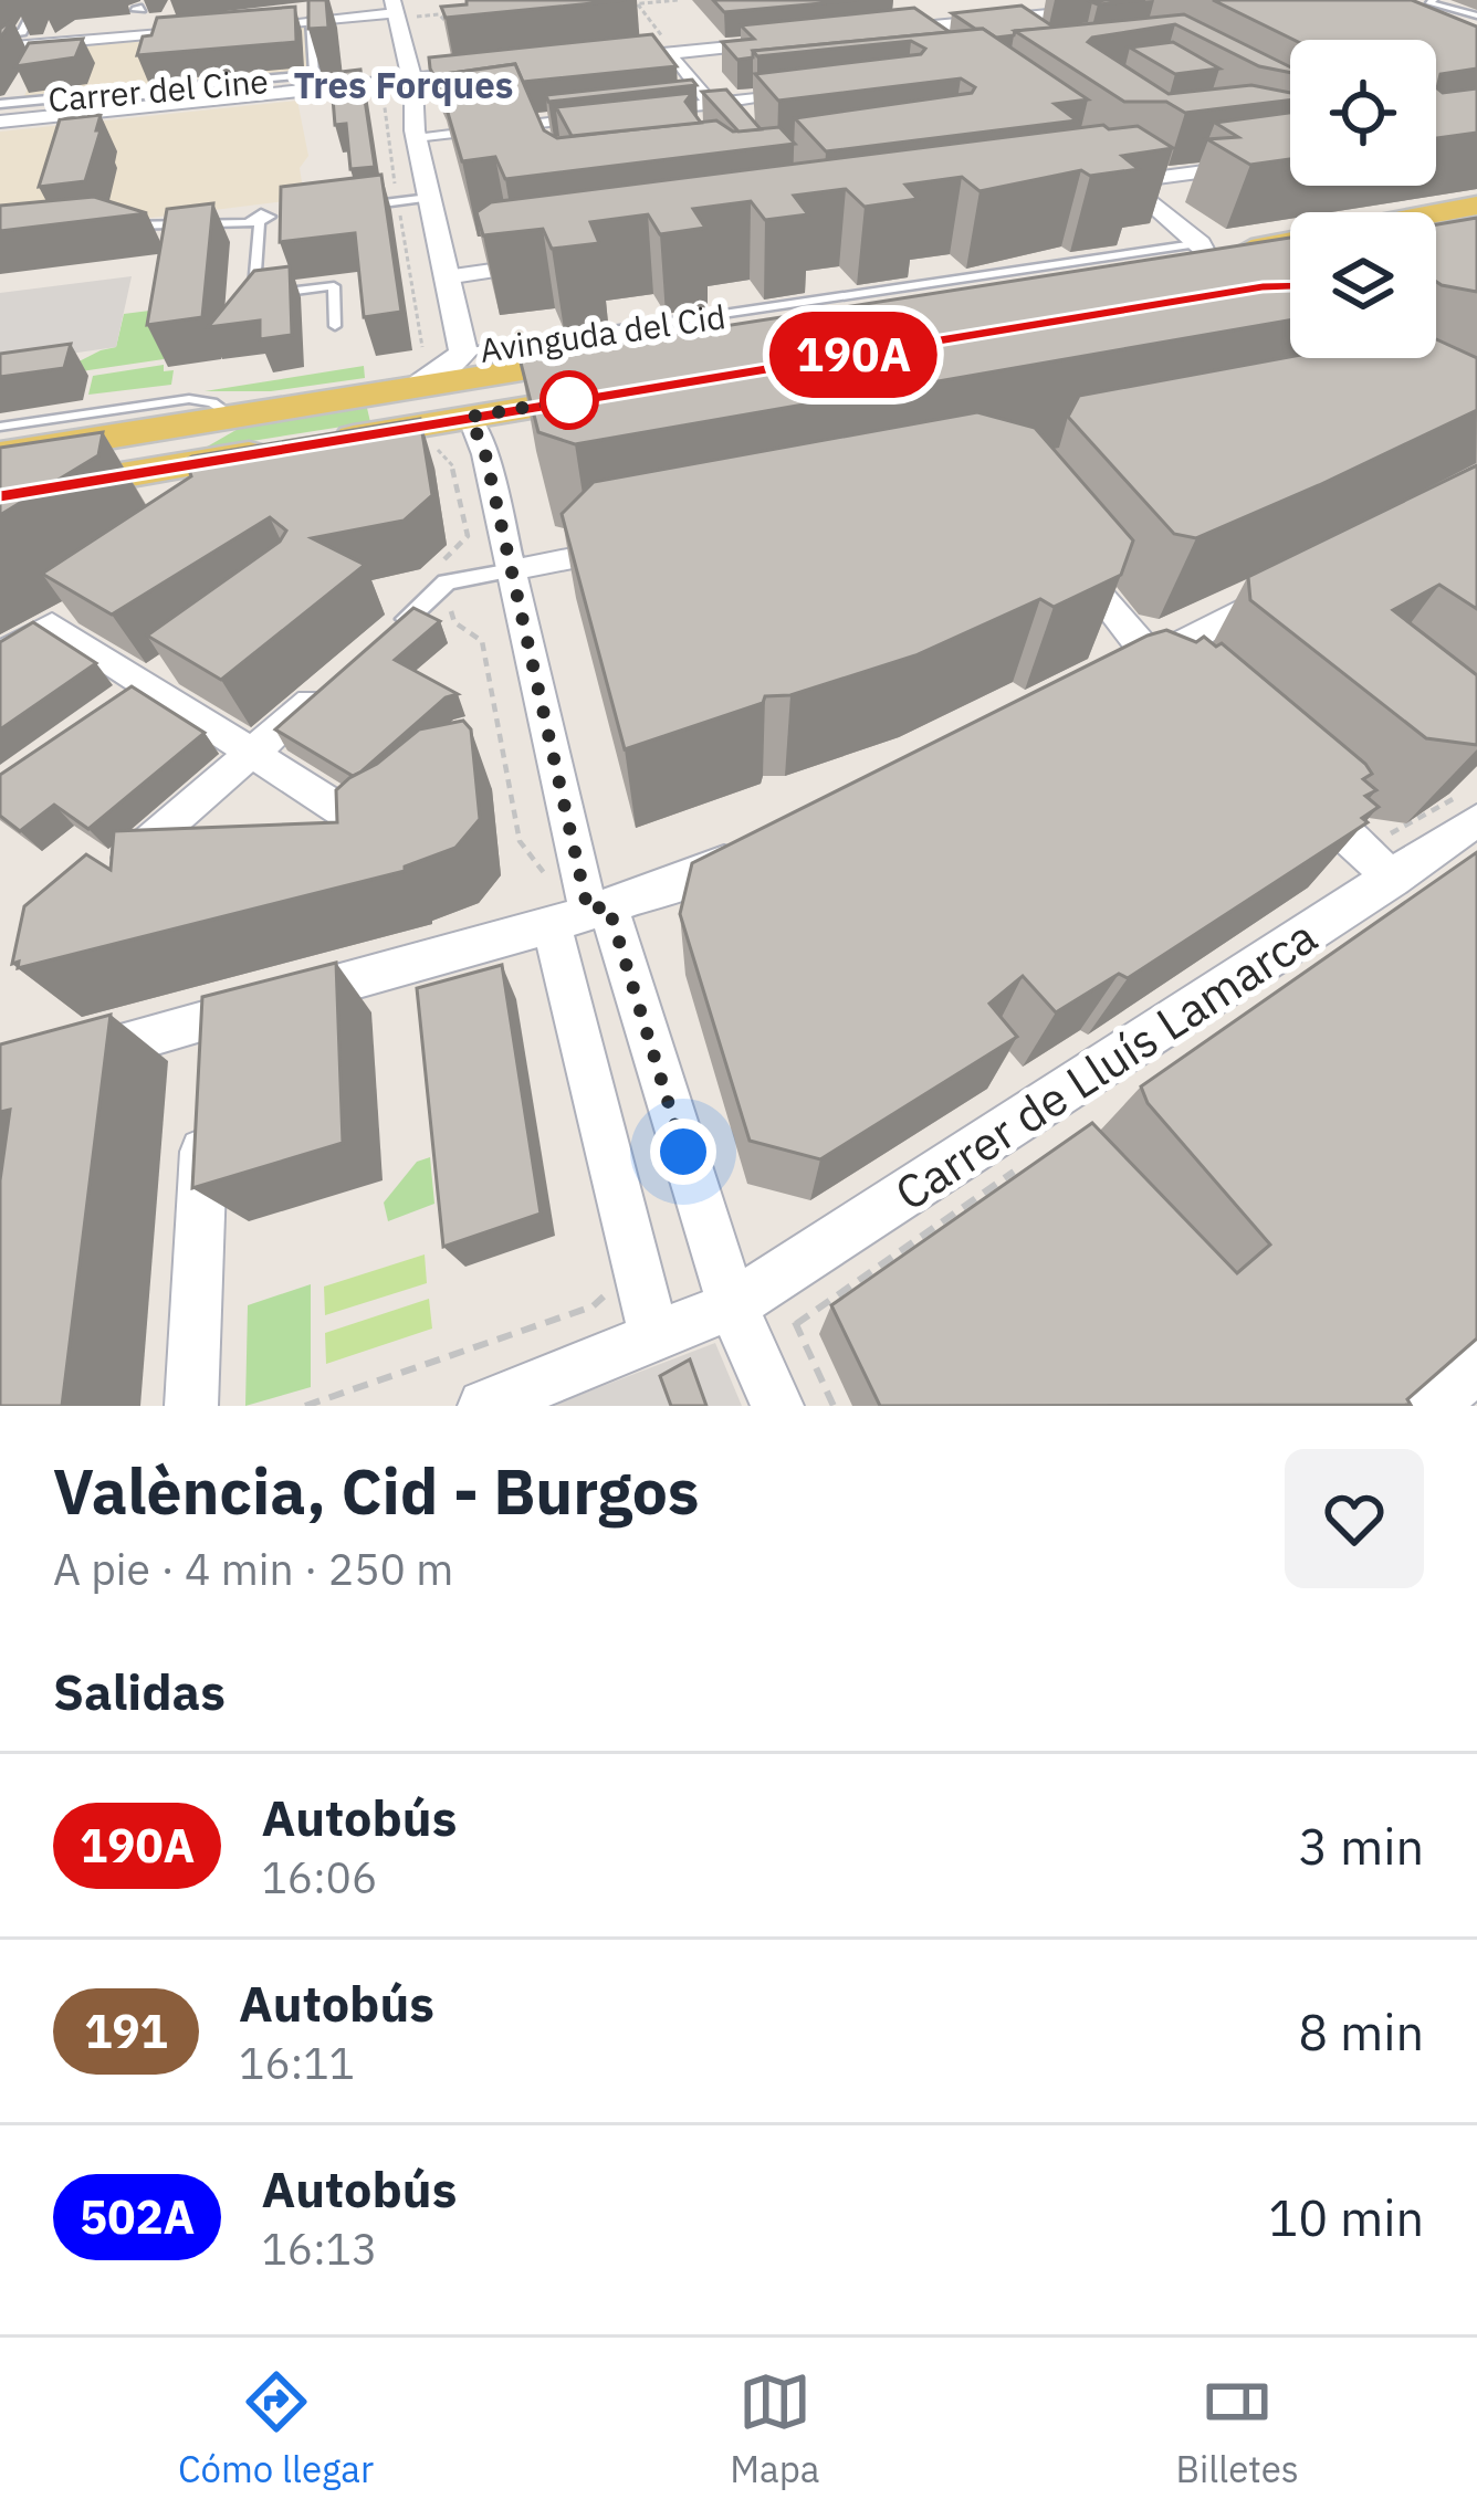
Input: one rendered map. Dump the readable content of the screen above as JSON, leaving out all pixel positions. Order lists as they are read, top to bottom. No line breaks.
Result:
{"streets":{"main road":["Avinguda del Cid"],"street":["Carrer del Cine","Carrer de Lluís Lamarca"]},"districts":["Tres Forques"],"lines":["bus line 190A"],"page":{"on_map":"190A","heading":[["València, Cid - Burgos","A pie · 4 min · 250 m"],"Salidas"],"list":[{"mark":"190A","name":"Autobús","note":"16:06","value":"3 min"},{"mark":"191","name":"Autobús","note":"16:11","value":"8 min"},{"mark":"502A","name":"Autobús","note":"16:13","value":"10 min"}],"tabs":["Cómo llegar","Mapa","Billetes"]}}
